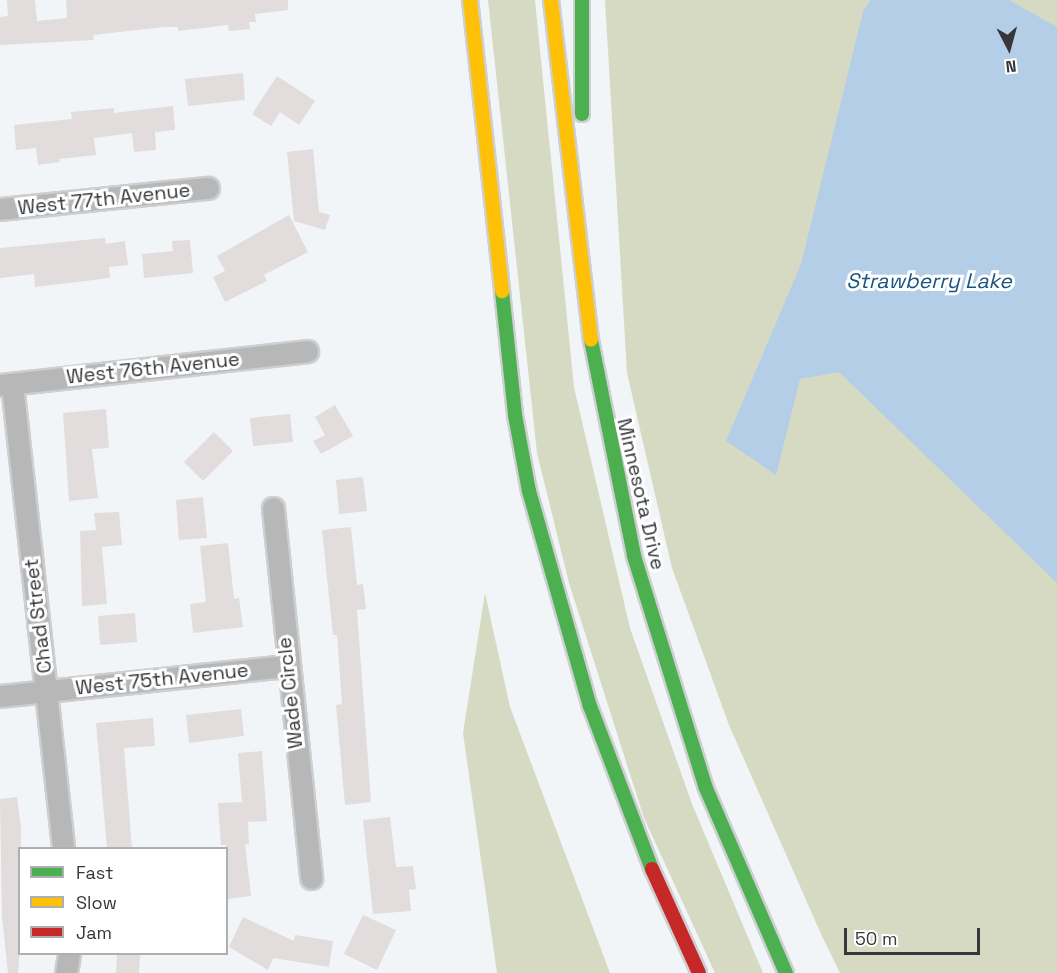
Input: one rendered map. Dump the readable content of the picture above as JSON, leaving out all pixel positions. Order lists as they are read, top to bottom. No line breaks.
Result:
{"streets":{"highway":["Minnesota Drive"],"street":["West 77th Avenue","West 76th Avenue","Chad Street","West 75th Avenue","Wade Circle"]},"crossings":[["West 76th Avenue","Chad Street"],["Chad Street","West 75th Avenue"],["West 75th Avenue","Wade Circle"]],"water":["Strawberry Lake"],"legend":["Fast","Slow","Jam"],"scale_bar":"50 m","north":"bottom"}
